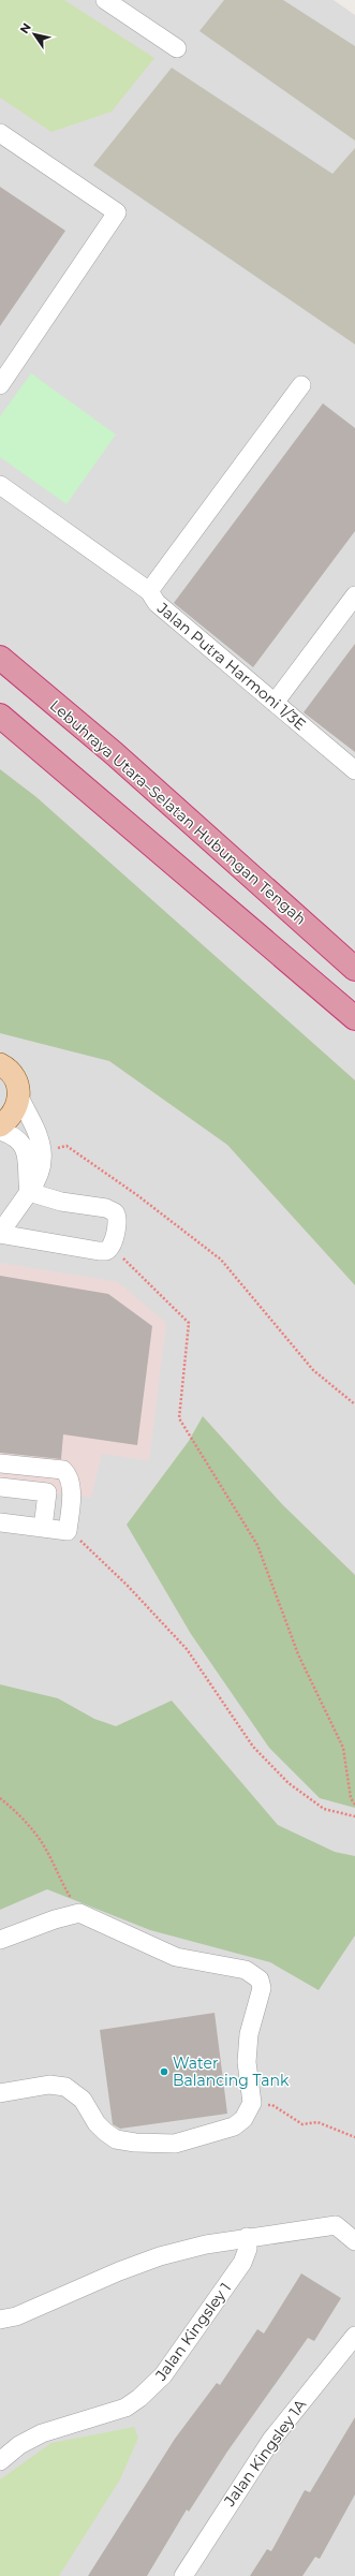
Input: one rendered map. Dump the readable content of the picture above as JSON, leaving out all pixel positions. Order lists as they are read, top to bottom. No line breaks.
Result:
{"streets":{"highway":["Lebuhraya Utara–Selatan Hubungan Tengah"],"street":["Jalan Putra Harmoni 1/3E","Jalan Kingsley 1","Jalan Kingsley 1A"]},"places":["Water Balancing Tank"],"north":"top left"}
